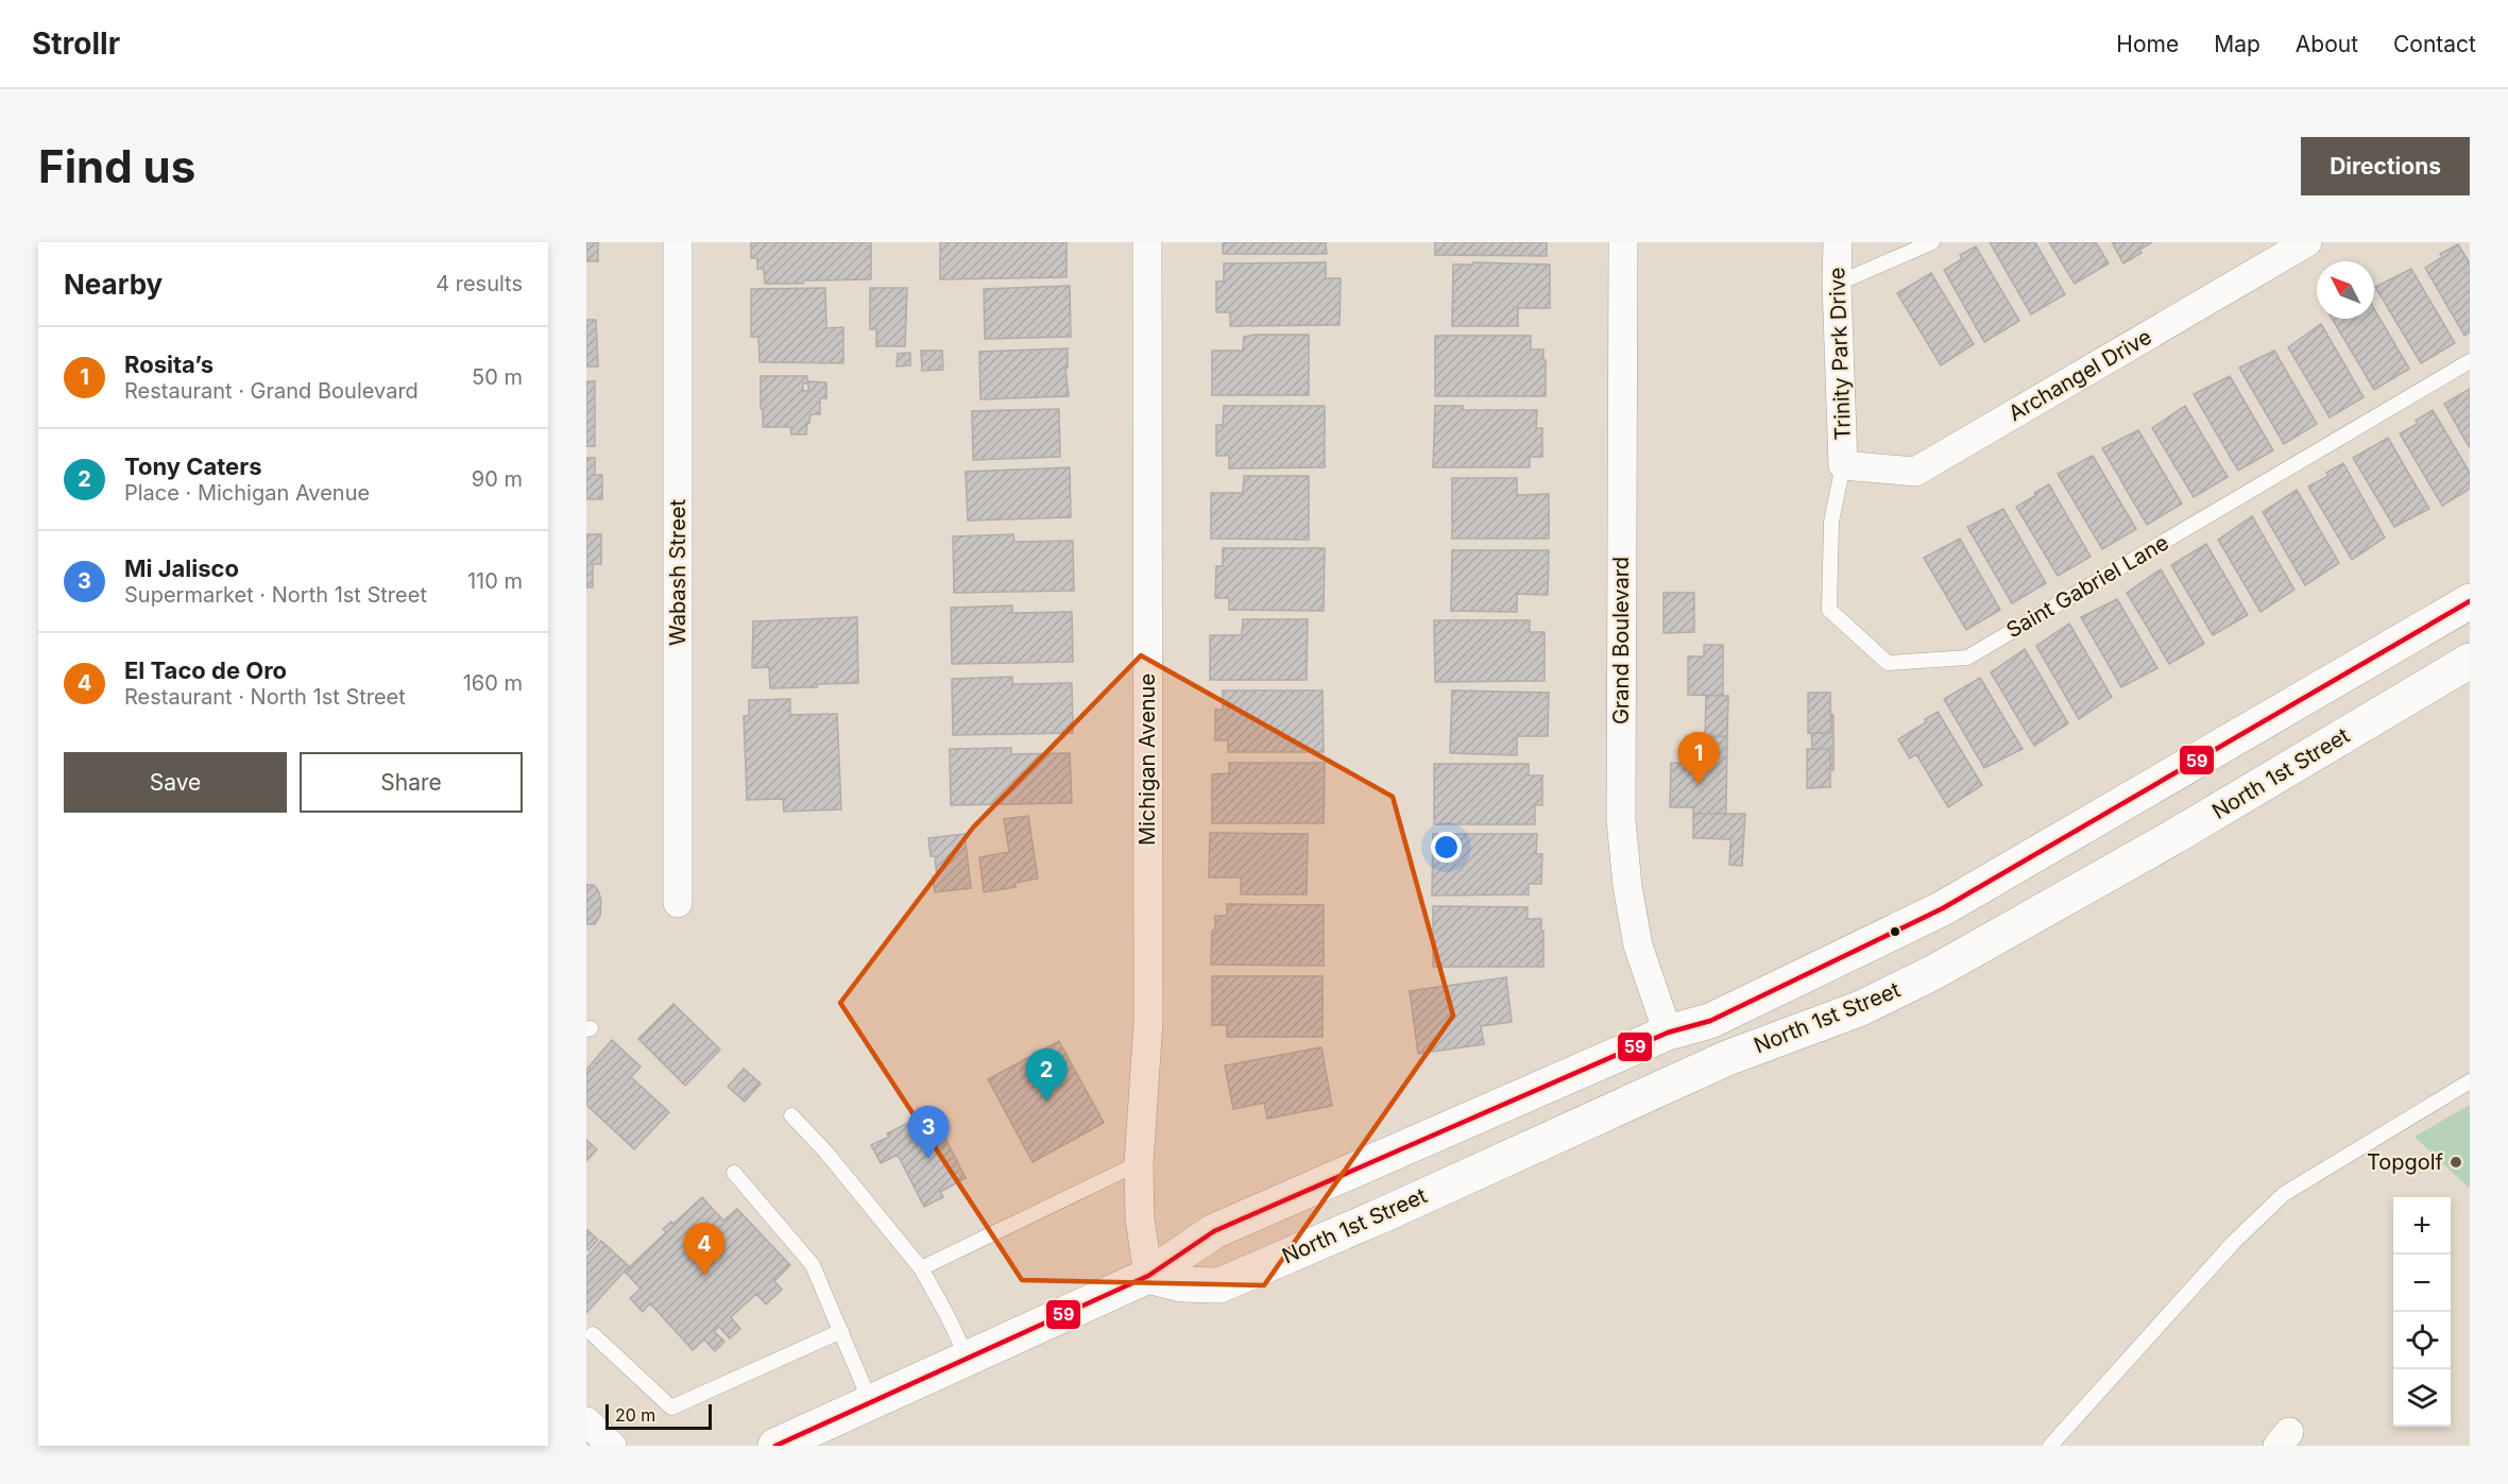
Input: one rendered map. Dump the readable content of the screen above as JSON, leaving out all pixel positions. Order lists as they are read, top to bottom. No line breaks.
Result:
{"streets":{"main road":["North 1st Street"],"street":["Trinity Park Drive","Archangel Drive","Wabash Street","Grand Boulevard","Michigan Avenue"],"lane":["Saint Gabriel Lane"]},"crossings":[["Trinity Park Drive","Archangel Drive"],["Trinity Park Drive","Saint Gabriel Lane"],["Archangel Drive","Saint Gabriel Lane"],["Grand Boulevard","North 1st Street"],["Michigan Avenue","North 1st Street"]],"places":["Topgolf"],"lines":["transit line 59"],"scale_bar":"20 m","north":"top left","page":{"header":"Strollr","nav":["Home","Map","About","Contact"],"buttons":["Directions",["Save","Share"]],"title":"Find us","heading":["Nearby","4 results"],"list":[{"mark":"1","name":"Rosita’s","note":"Restaurant · Grand Boulevard","value":"50 m"},{"mark":"2","name":"Tony Caters","note":"Place · Michigan Avenue","value":"90 m"},{"mark":"3","name":"Mi Jalisco","note":"Supermarket · North 1st Street","value":"110 m"},{"mark":"4","name":"El Taco de Oro","note":"Restaurant · North 1st Street","value":"160 m"}],"pins":["1","2","3","4"],"map_buttons":["+","−"],"scale":"20 m"}}
